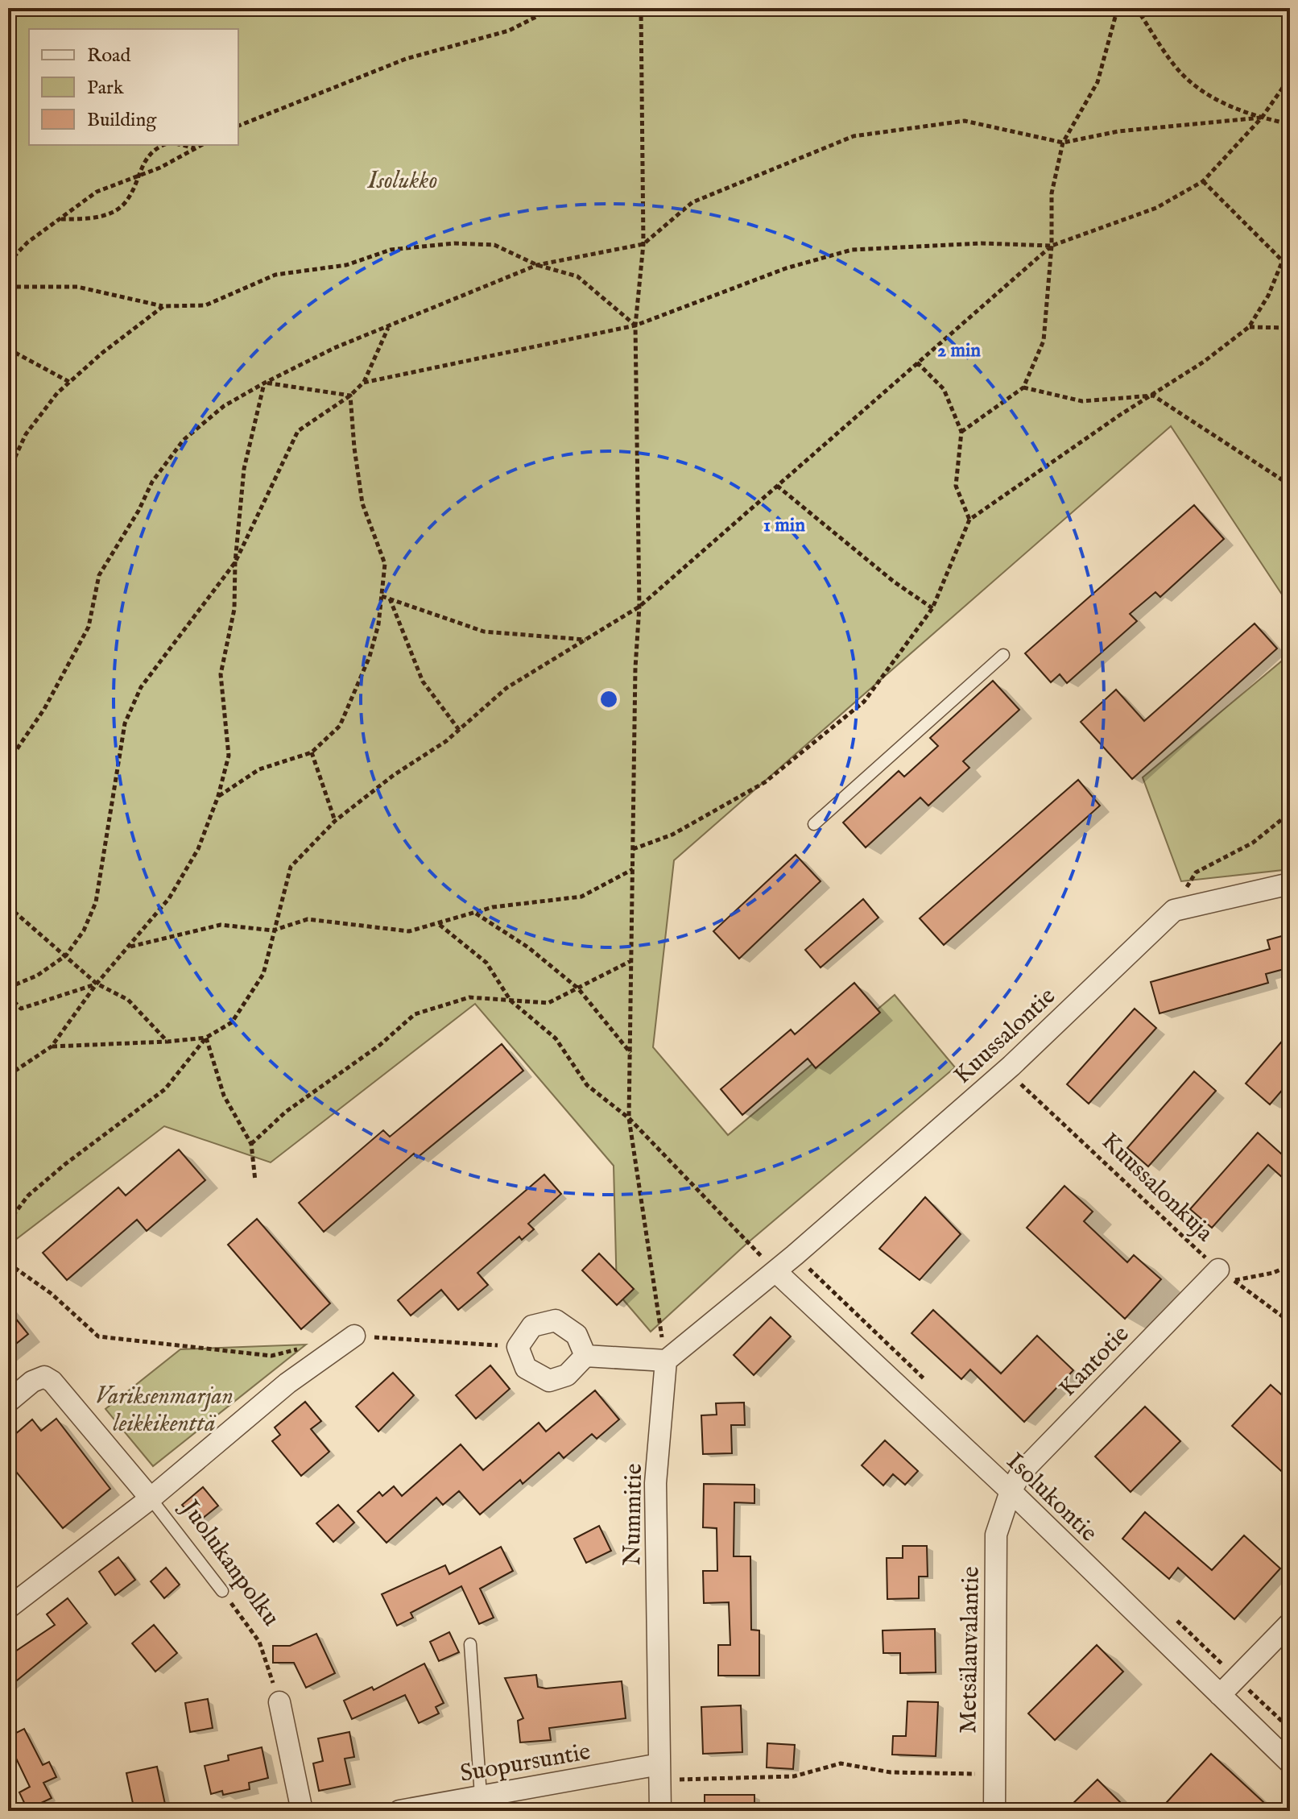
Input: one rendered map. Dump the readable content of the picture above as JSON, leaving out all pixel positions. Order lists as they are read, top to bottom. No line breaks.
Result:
{"streets":{"street":["Kuussalontie","Kantotie","Isolukontie","Nummitie","Metsälauvalantie","Suopursuntie"],"lane":["Juolukanpolku"],"path":["Kuussalonkuja"]},"crossings":[["Kuussalontie","Kuussalonkuja"],["Kuussalontie","Isolukontie"],["Kuussalonkuja","Kantotie"],["Kantotie","Isolukontie"],["Kantotie","Metsälauvalantie"],["Isolukontie","Metsälauvalantie"],["Nummitie","Suopursuntie"]],"parks":["Isolukko","Variksenmarjan leikkikenttä"],"legend":["Road","Park","Building"],"rings":["2 min","1 min"]}
